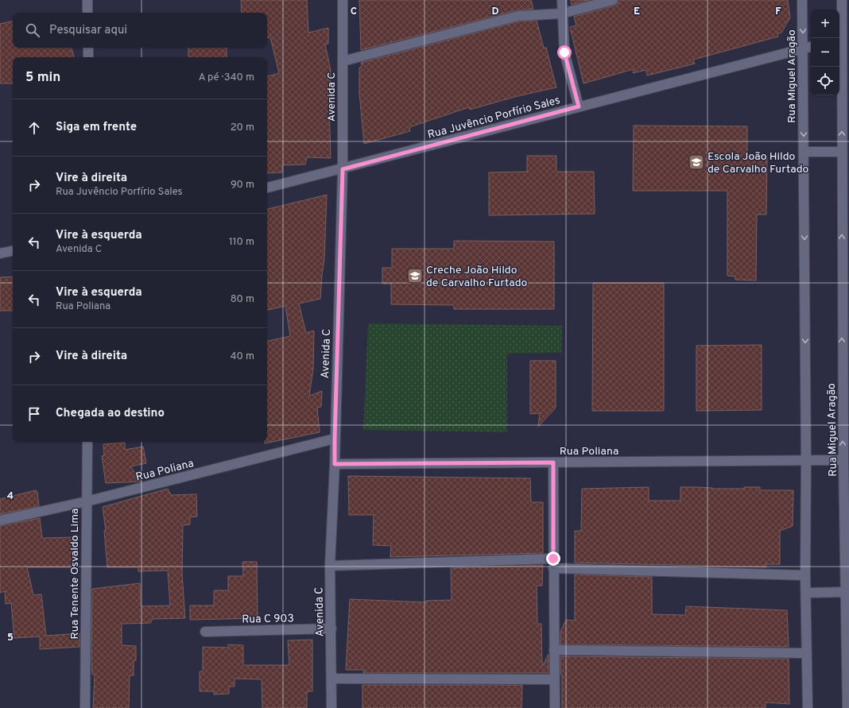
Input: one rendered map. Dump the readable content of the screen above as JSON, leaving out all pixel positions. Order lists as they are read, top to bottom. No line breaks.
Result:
{"streets":{"street":["Rua Miguel Aragão","Avenida C","Rua Juvêncio Porfírio Sales","Rua Poliana","Rua Tenente Osvaldo Lima","Rua C 903"]},"crossings":[["Rua Miguel Aragão","Rua Juvêncio Porfírio Sales"],["Rua Miguel Aragão","Rua Poliana"],["Avenida C","Rua Juvêncio Porfírio Sales"],["Avenida C","Rua Poliana"],["Avenida C","Rua C 903"],["Rua Poliana","Rua Tenente Osvaldo Lima"]],"places":{"school or university":["Escola João Hildo de Carvalho Furtado","Creche João Hildo de Carvalho Furtado"]},"page":{"map_buttons":["+","−"],"search":"Pesquisar aqui","heading":["5 min","A pé · 340 m"],"list":[["Siga em frente","20 m"],["Vire à direita","Rua Juvêncio Porfírio Sales","90 m"],["Vire à esquerda","Avenida C","110 m"],["Vire à esquerda","Rua Poliana","80 m"],["Vire à direita","40 m"],"Chegada ao destino"]},"grid":{"columns":["C","D","E","F"],"rows":["4","5"]}}
